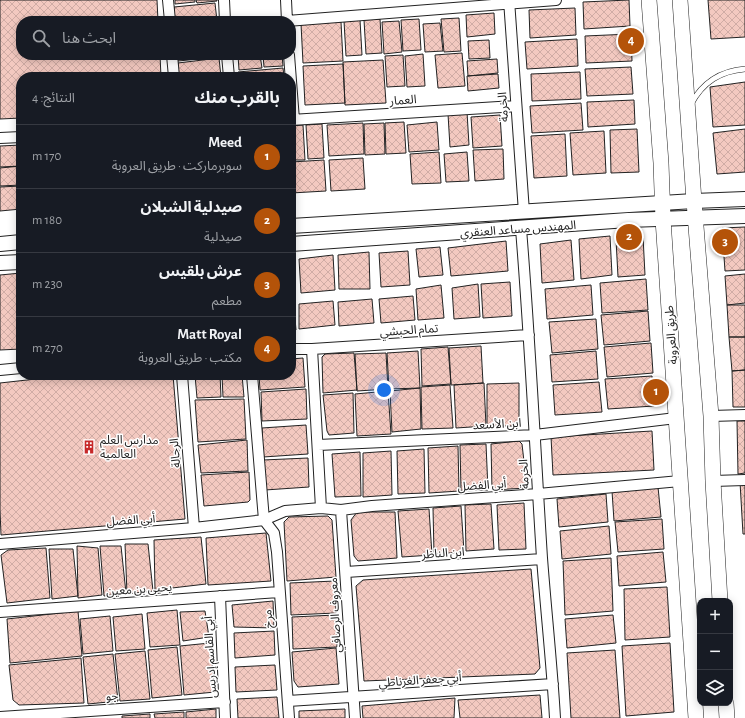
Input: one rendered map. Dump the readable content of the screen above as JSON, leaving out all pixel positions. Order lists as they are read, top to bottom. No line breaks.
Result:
{"streets":{"main road":["طريق العروبة"],"street":["العمار","الخرمة","المهندس مساعد العنقري","تمام الحبشي","ابن الأسعد","الرحالة","أبي الفضل","ابن الناظر","يحيى بن معين","معروف الرصافي","مرخ","أبي القاسم إدريس","أبي جعفر الغرناطي","جو"]},"crossings":[["العمار","الخرمة"],["الخرمة","المهندس مساعد العنقري"],["الخرمة","تمام الحبشي"],["الخرمة","ابن الأسعد"],["الخرمة","أبي الفضل"],["الخرمة","ابن الناظر"],["الخرمة","أبي جعفر الغرناطي"],["المهندس مساعد العنقري","طريق العروبة"],["طريق العروبة","ابن الأسعد"],["طريق العروبة","أبي الفضل"],["الرحالة","أبي الفضل"],["أبي الفضل","معروف الرصافي"],["أبي الفضل","مرخ"],["ابن الناظر","معروف الرصافي"],["يحيى بن معين","مرخ"],["يحيى بن معين","أبي القاسم إدريس"],["معروف الرصافي","أبي جعفر الغرناطي"],["مرخ","أبي جعفر الغرناطي"],["أبي القاسم إدريس","جو"]],"places":{"building":["مدارس العلم العالمية"]},"page":{"search":"ابحث هنا","pins":["4","2","3","1"],"heading":["بالقرب منك","النتائج: 4"],"list":[{"mark":"1","name":"Meed","note":"سوبرماركت · طريق العروبة","value":"170 m"},{"mark":"2","name":"صيدلية الشبلان","note":"صيدلية","value":"180 m"},{"mark":"3","name":"عرش بلقيس","note":"مطعم","value":"230 m"},{"mark":"4","name":"Matt Royal","note":"مكتب · طريق العروبة","value":"270 m"}],"map_buttons":["+","−"]}}
